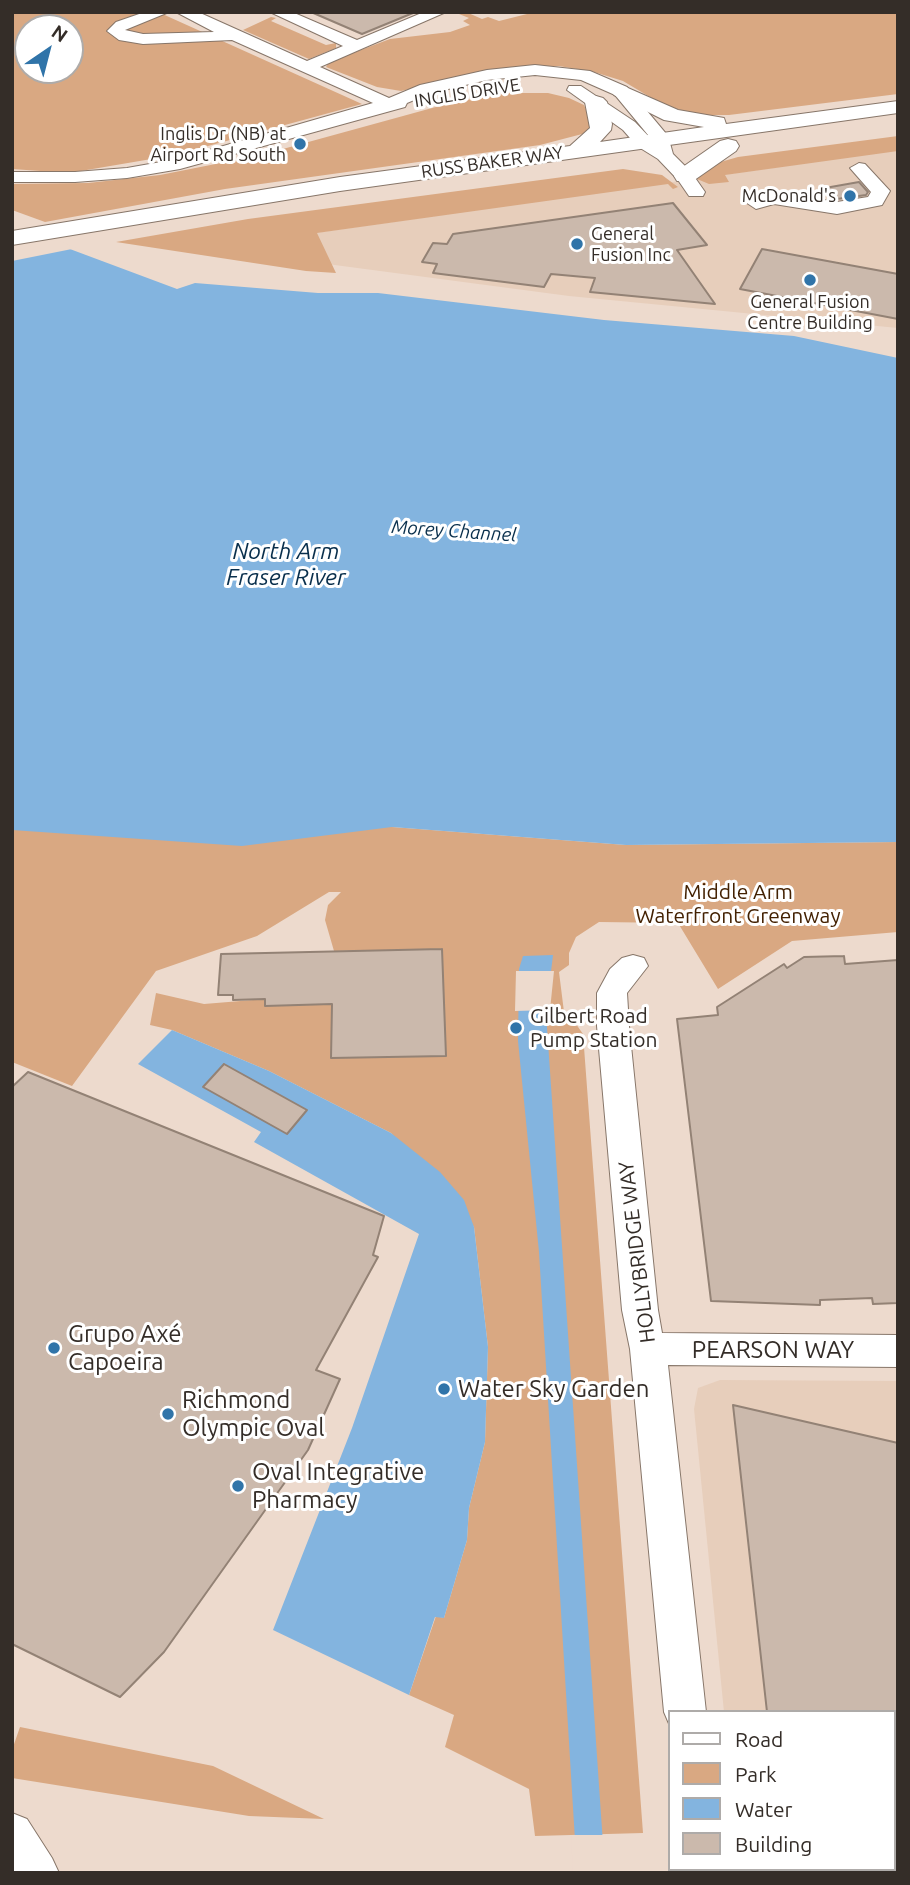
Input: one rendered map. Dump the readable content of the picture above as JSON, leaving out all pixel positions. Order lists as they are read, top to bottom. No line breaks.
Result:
{"streets":{"main road":["RUSS BAKER WAY"],"street":["INGLIS DRIVE","HOLLYBRIDGE WAY","PEARSON WAY"]},"crossings":[["INGLIS DRIVE","RUSS BAKER WAY"],["HOLLYBRIDGE WAY","PEARSON WAY"]],"water":["Morey Channel","North Arm Fraser River"],"parks":["Middle Arm Waterfront Greenway"],"places":["Inglis Dr (NB) at Airport Rd South","McDonald's","General Fusion Inc","General Fusion Centre Building","Gilbert Road Pump Station","Grupo Axé Capoeira","Water Sky Garden","Richmond Olympic Oval","Oval Integrative Pharmacy"],"legend":["Road","Park","Water","Building"],"north":"top right"}
